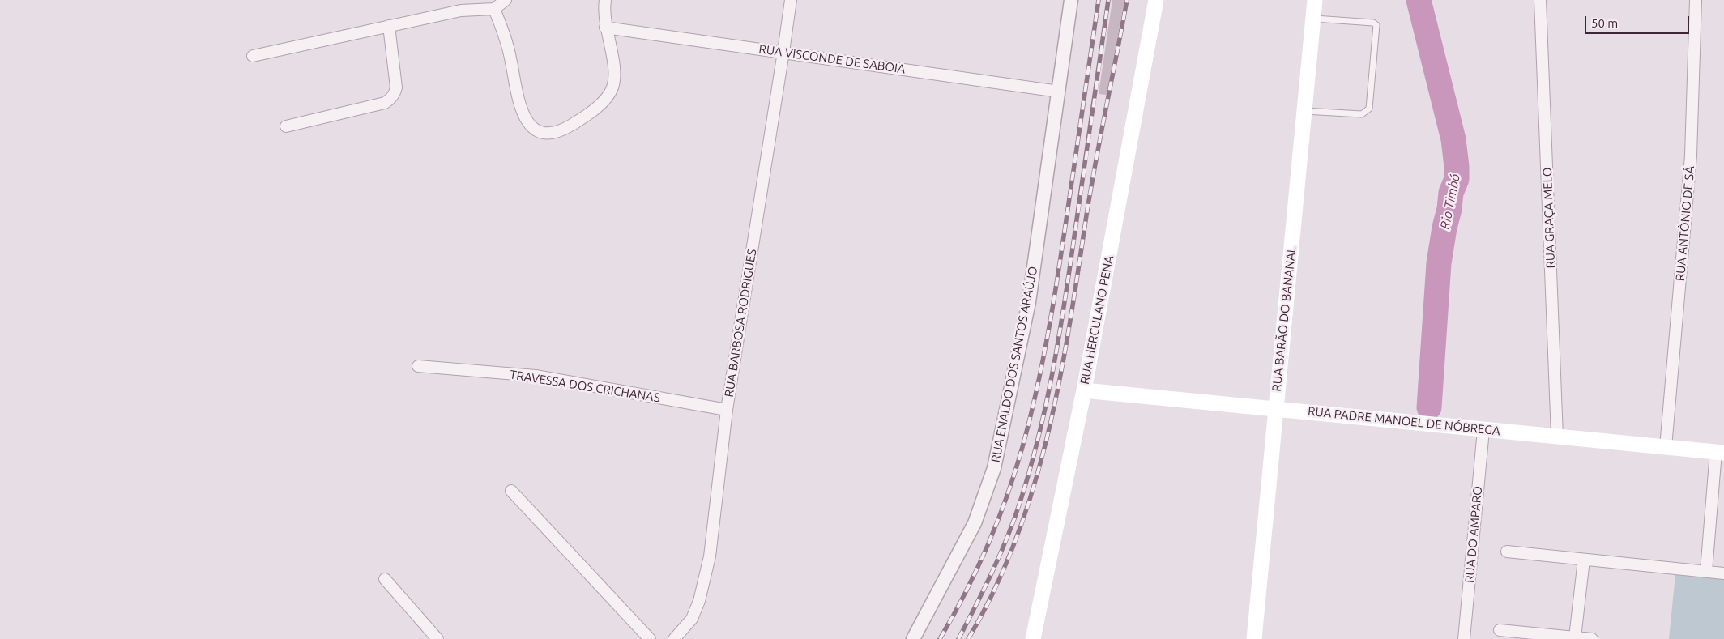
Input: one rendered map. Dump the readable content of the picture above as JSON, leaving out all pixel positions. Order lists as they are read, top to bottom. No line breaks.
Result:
{"streets":{"main road":["RUA BARÃO DO BANANAL","RUA HERCULANO PENA","RUA PADRE MANOEL DE NÓBREGA"],"street":["RUA VISCONDE DE SABOIA","RUA GRAÇA MELO","RUA ANTÔNIO DE SÁ","RUA BARBOSA RODRIGUES","RUA ENALDO DOS SANTOS ARAÚJO","TRAVESSA DOS CRICHANAS","RUA DO AMPARO"]},"crossings":[["RUA VISCONDE DE SABOIA","RUA BARBOSA RODRIGUES"],["RUA VISCONDE DE SABOIA","RUA ENALDO DOS SANTOS ARAÚJO"],["RUA GRAÇA MELO","RUA PADRE MANOEL DE NÓBREGA"],["RUA ANTÔNIO DE SÁ","RUA PADRE MANOEL DE NÓBREGA"],["RUA BARÃO DO BANANAL","RUA PADRE MANOEL DE NÓBREGA"],["RUA HERCULANO PENA","RUA PADRE MANOEL DE NÓBREGA"],["RUA BARBOSA RODRIGUES","TRAVESSA DOS CRICHANAS"],["RUA PADRE MANOEL DE NÓBREGA","RUA DO AMPARO"]],"water":["Rio Timbó"],"scale_bar":"50 m"}
